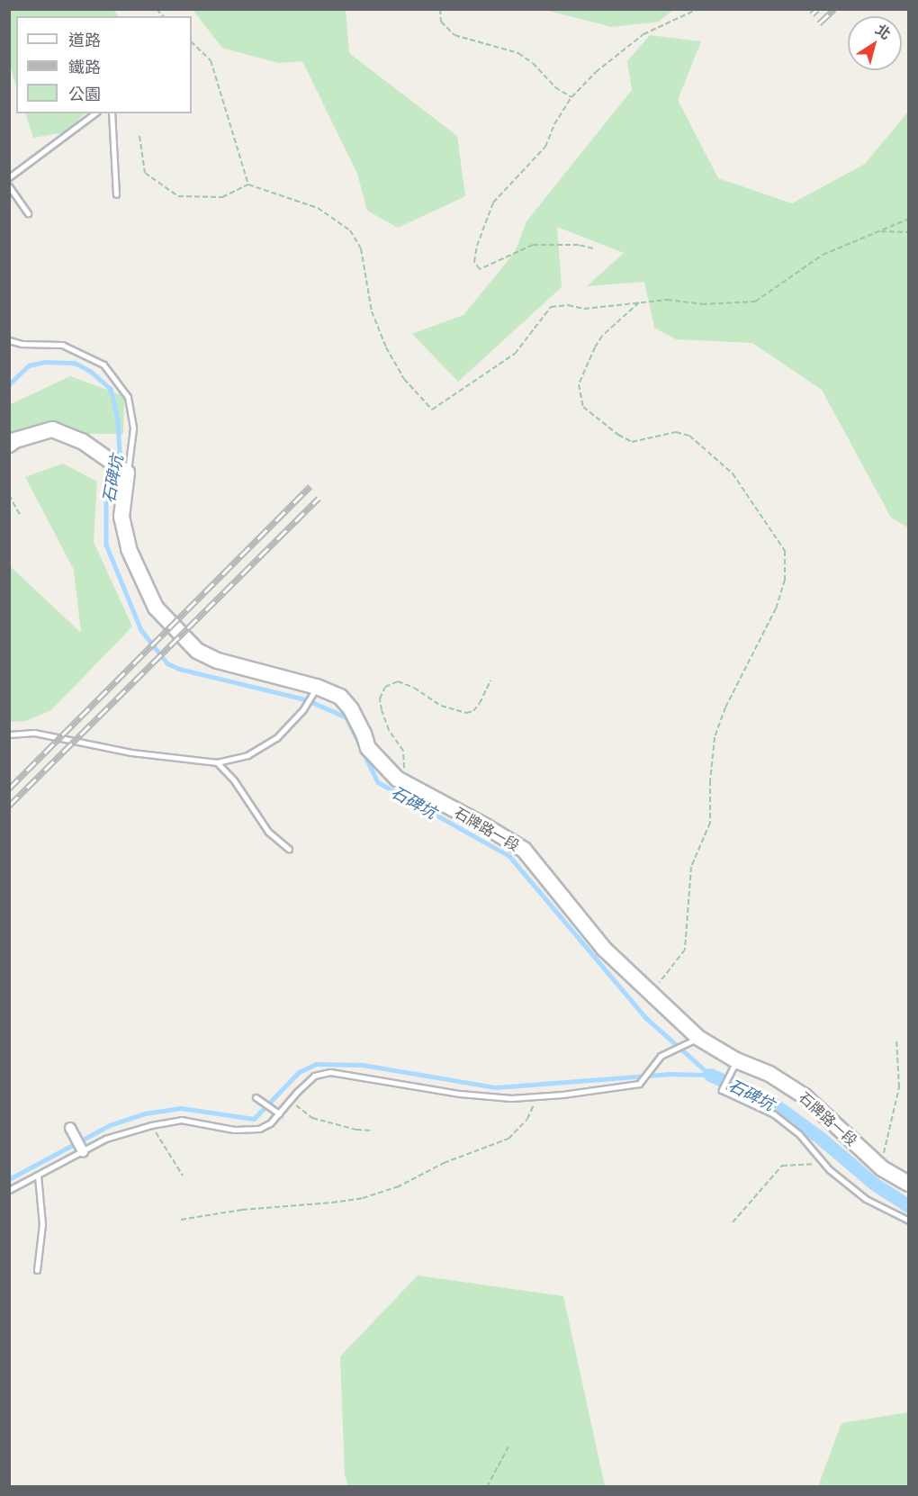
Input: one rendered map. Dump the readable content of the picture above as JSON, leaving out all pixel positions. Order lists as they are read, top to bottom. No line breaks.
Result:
{"streets":{"street":["石牌路一段"]},"water":["石碑坑"],"legend":["道路","鐵路","公園"],"north":"top right"}
